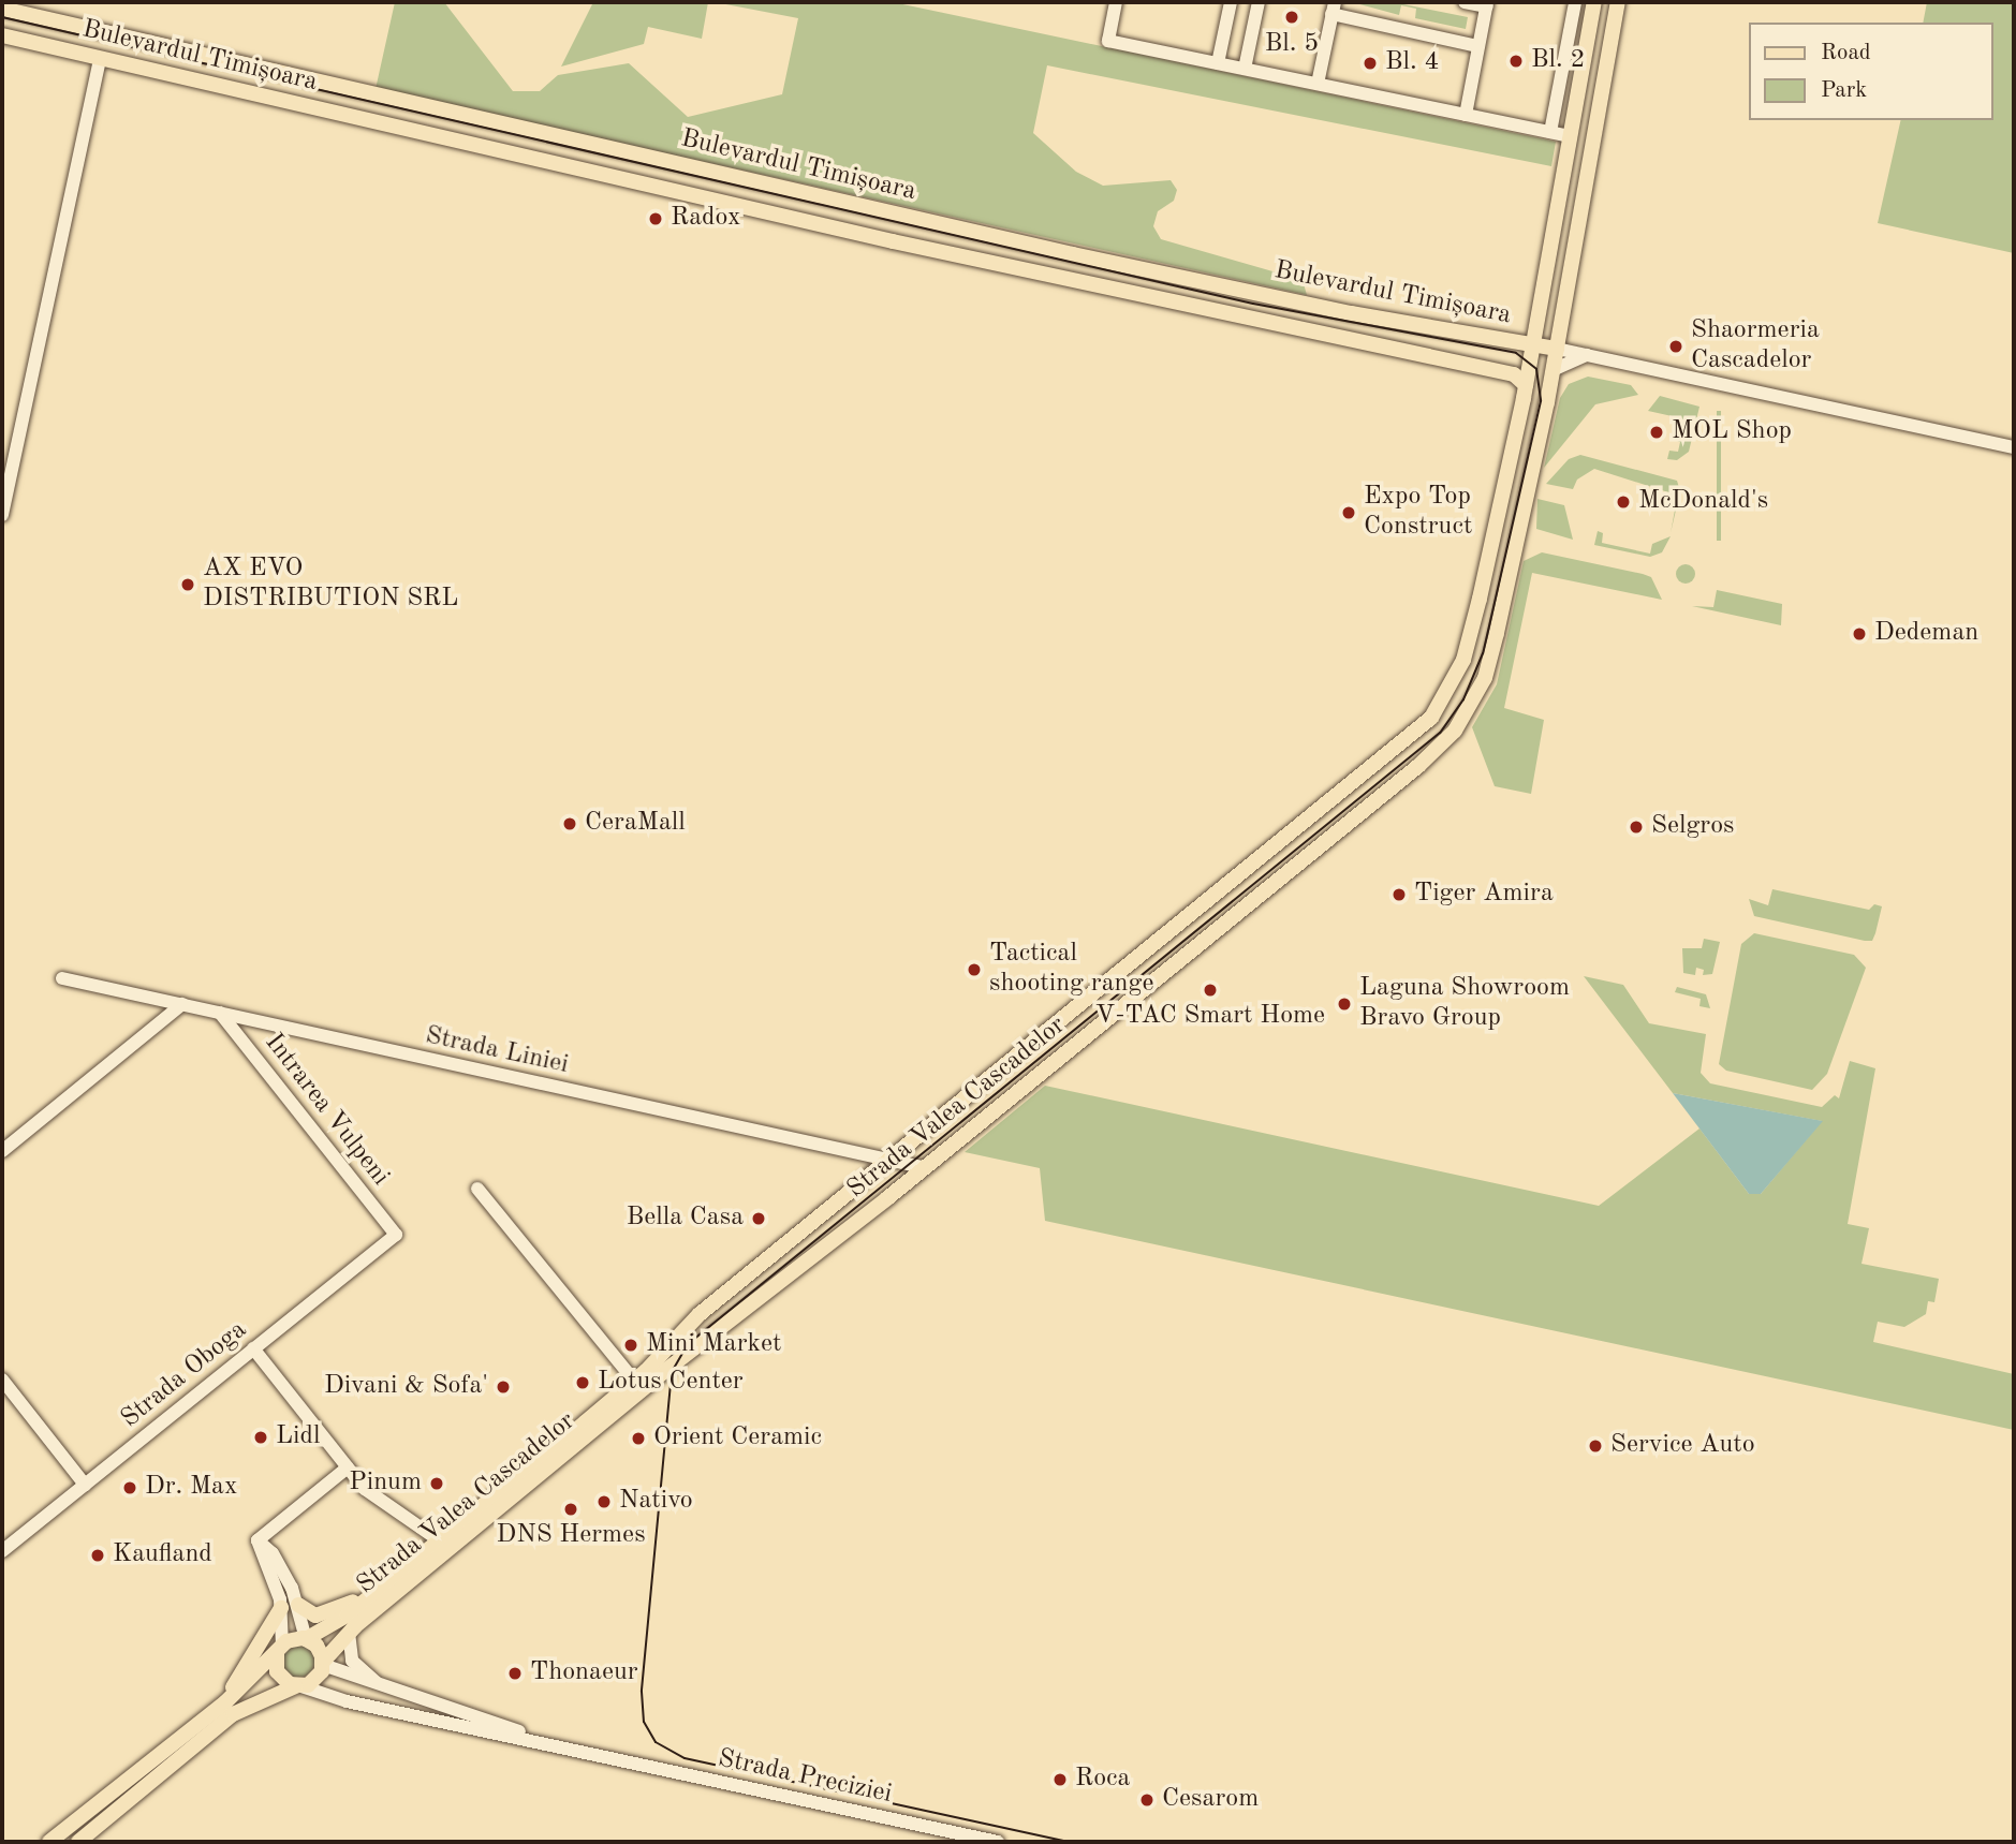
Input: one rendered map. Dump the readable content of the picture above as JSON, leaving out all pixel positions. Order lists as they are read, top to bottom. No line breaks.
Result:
{"streets":{"main road":["Bulevardul Timișoara","Strada Valea Cascadelor"],"street":["Strada Liniei","Intrarea Vulpeni","Strada Oboga","Strada Preciziei"]},"crossings":[["Bulevardul Timișoara","Strada Valea Cascadelor"],["Strada Liniei","Strada Valea Cascadelor"],["Strada Liniei","Intrarea Vulpeni"],["Strada Valea Cascadelor","Strada Preciziei"],["Intrarea Vulpeni","Strada Oboga"]],"places":["Bl. 5","Bl. 2","Bl. 4","Radox","Shaormeria Cascadelor","MOL Shop","McDonald's","Expo Top Construct","AX EVO DISTRIBUTION SRL","Dedeman","CeraMall","Selgros","Tiger Amira","Tactical shooting range","V-TAC Smart Home","Laguna Showroom Bravo Group","Bella Casa","Mini Market","Lotus Center","Divani & Sofa'","Lidl","Orient Ceramic","Service Auto","Pinum","Dr. Max","Nativo","DNS Hermes","Kaufland","Thonaeur","Roca","Cesarom"],"legend":["Road","Park"]}
